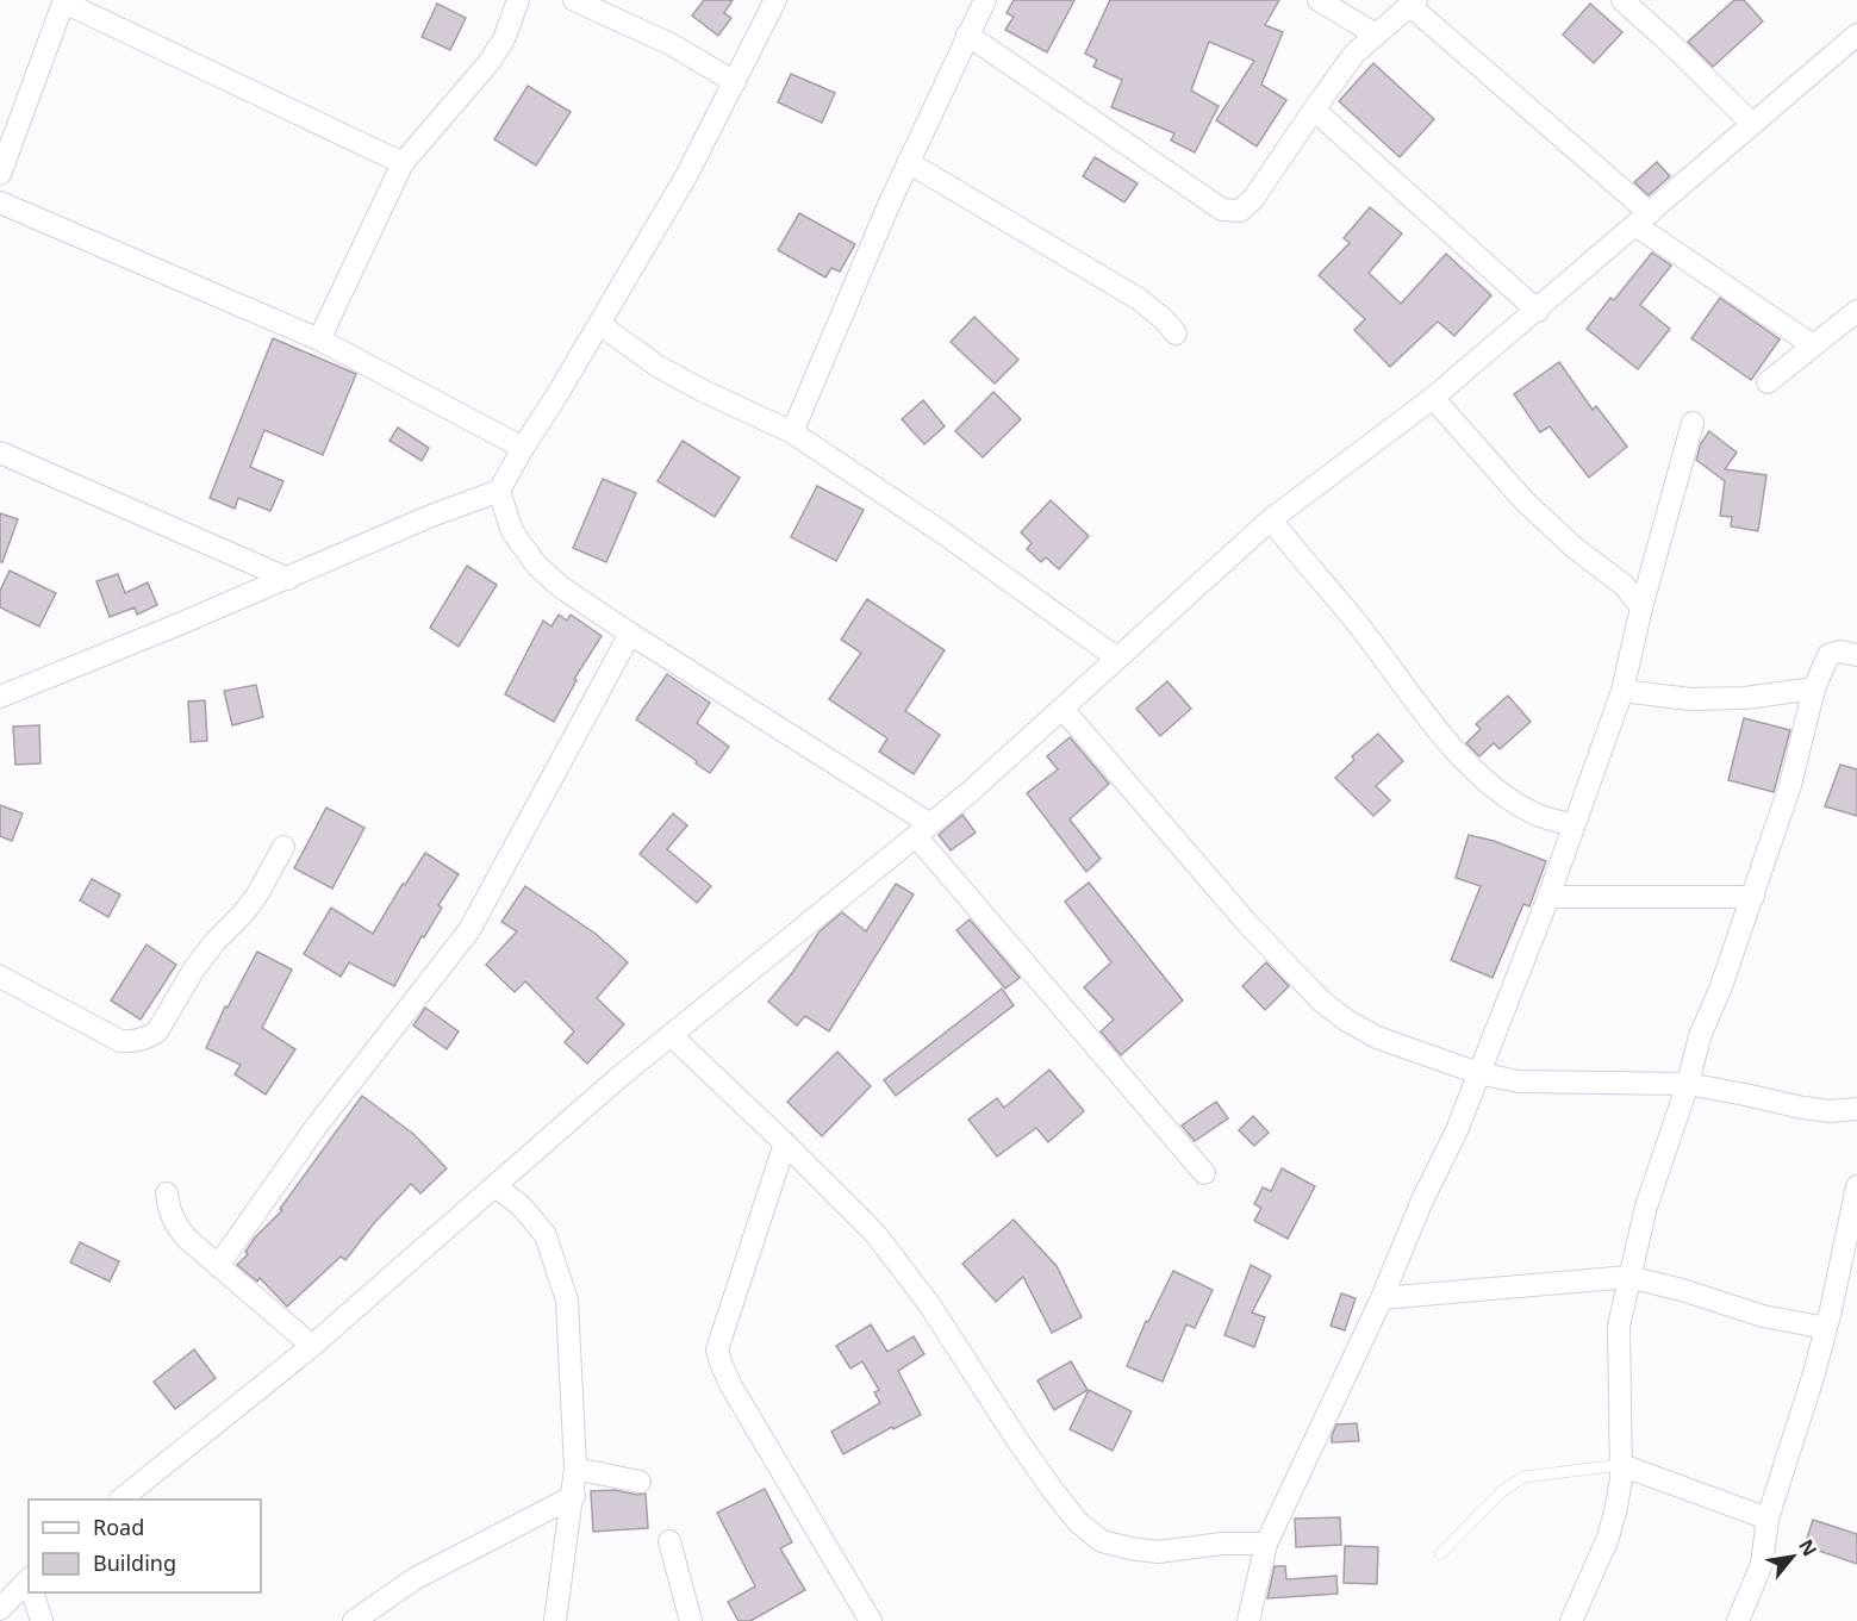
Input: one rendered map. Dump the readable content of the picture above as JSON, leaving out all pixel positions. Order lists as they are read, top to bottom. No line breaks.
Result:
{"legend":["Road","Building"],"north":"top right"}
